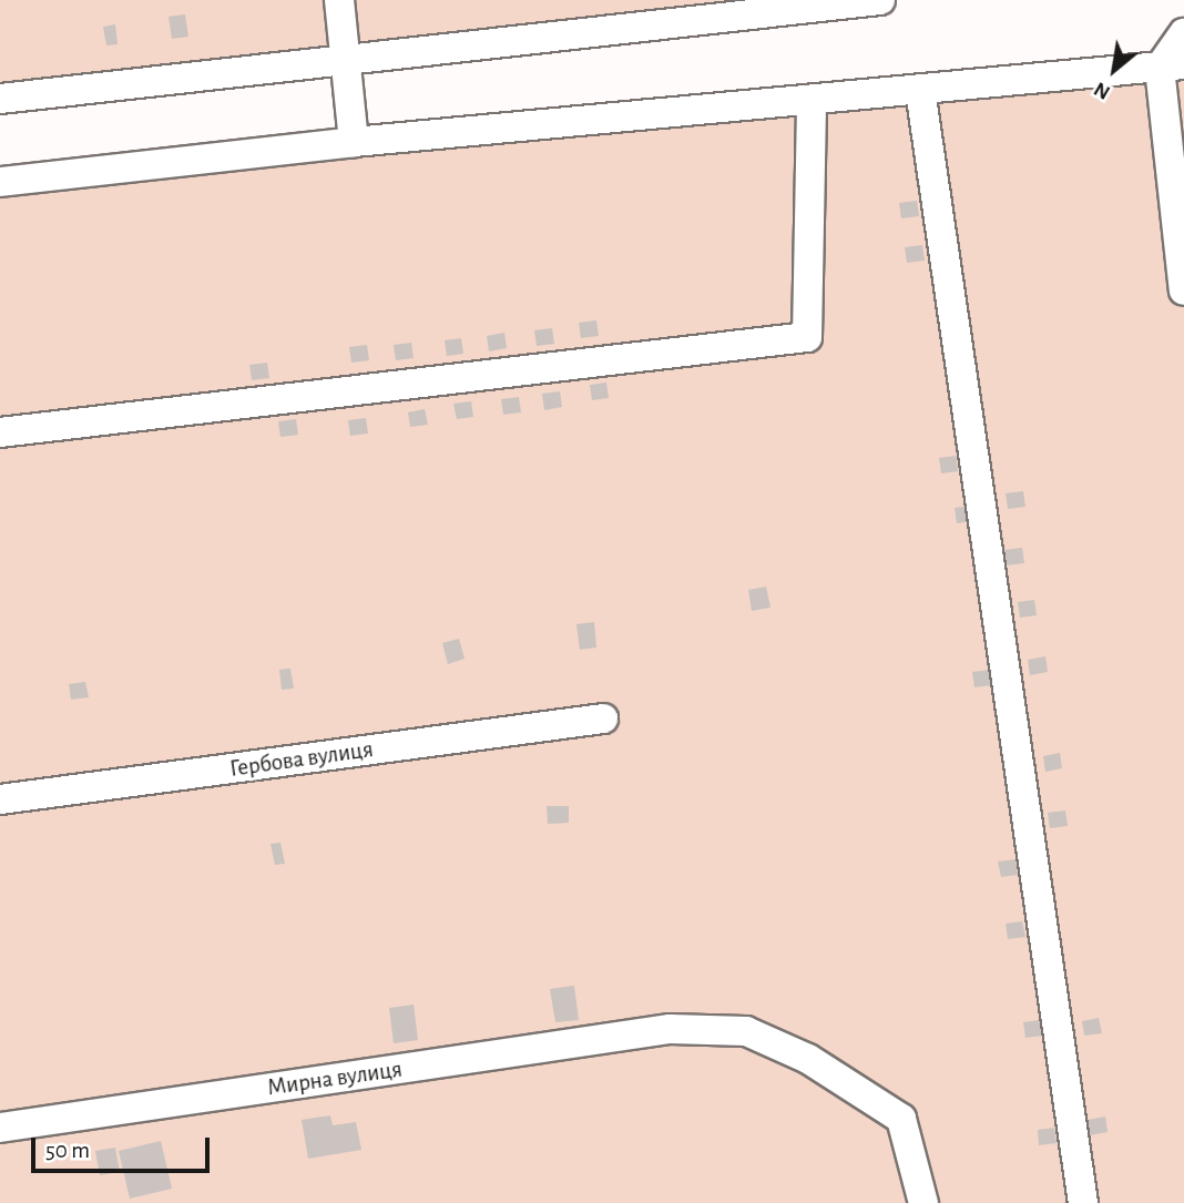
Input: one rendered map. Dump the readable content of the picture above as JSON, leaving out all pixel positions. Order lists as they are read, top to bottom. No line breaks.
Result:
{"streets":{"street":["Гербова вулиця","Мирна вулиця"]},"scale_bar":"50 m","north":"bottom left"}
